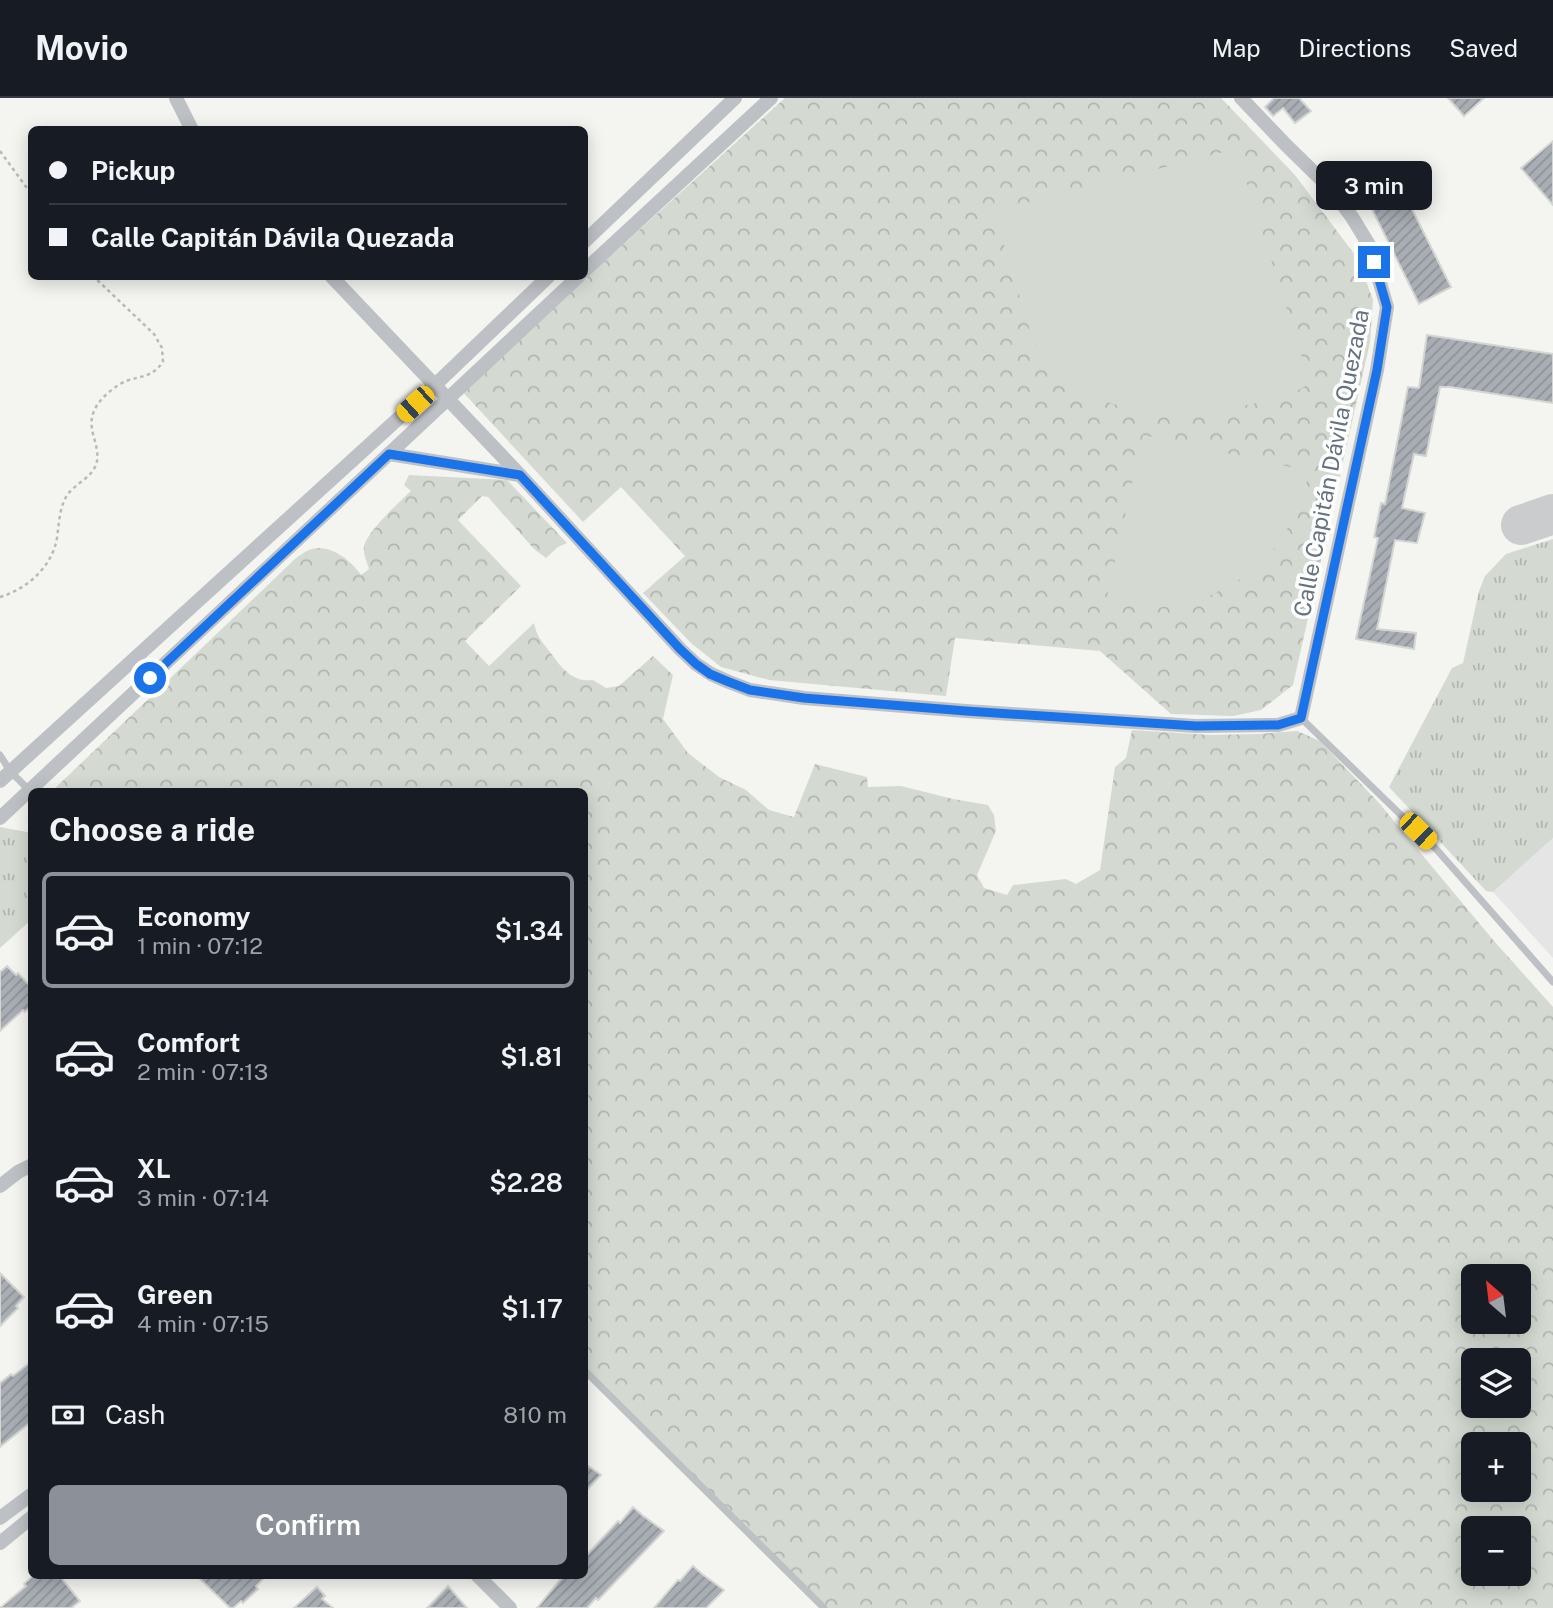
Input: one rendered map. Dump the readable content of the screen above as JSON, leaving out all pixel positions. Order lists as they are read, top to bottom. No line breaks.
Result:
{"streets":{"street":["Calle Capitán Dávila Quezada"]},"north":"top left","page":{"header":"Movio","nav":["Map","Directions","Saved"],"banner":["Pickup","Calle Capitán Dávila Quezada"],"bubble":"3 min","heading":"Choose a ride","list":[{"name":"Economy","note":"1 min · 07:12","value":"$1.34"},{"name":"Comfort","note":"2 min · 07:13","value":"$1.81"},{"name":"XL","note":"3 min · 07:14","value":"$2.28"},{"name":"Green","note":"4 min · 07:15","value":"$1.17"}],"map_buttons":["+","−"],"pay":["Cash","810 m"],"buttons":"Confirm"}}
